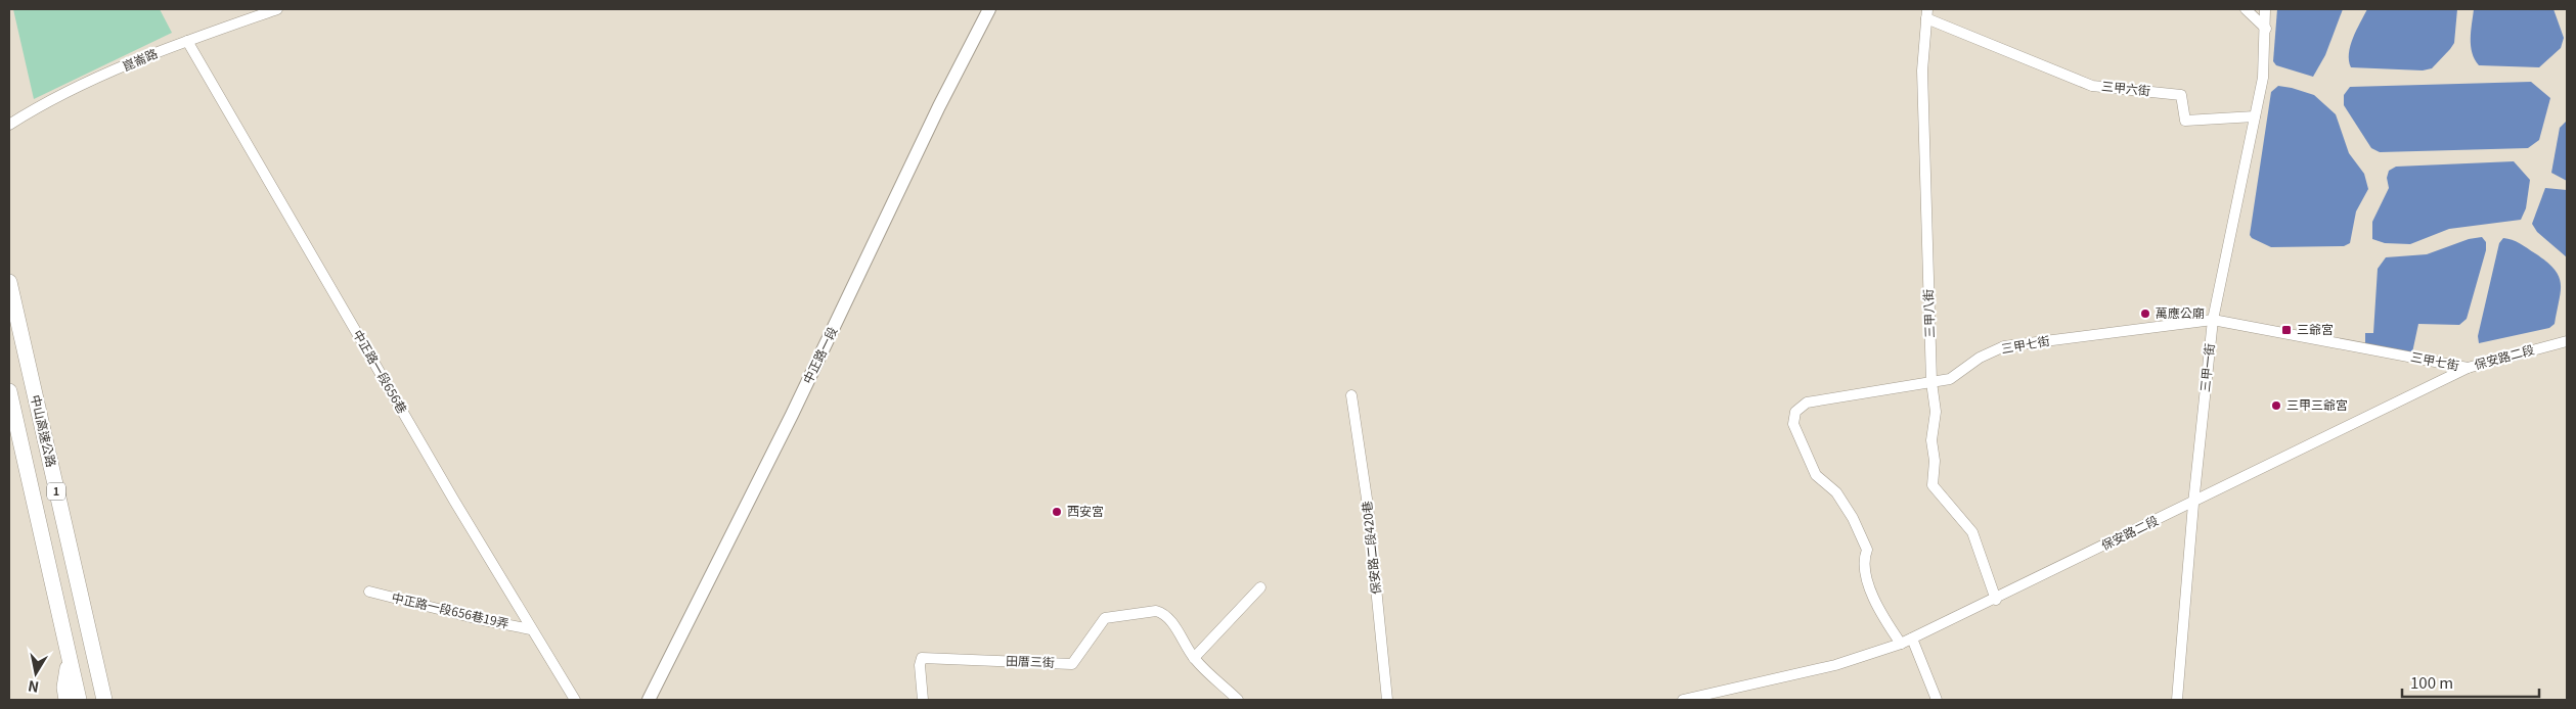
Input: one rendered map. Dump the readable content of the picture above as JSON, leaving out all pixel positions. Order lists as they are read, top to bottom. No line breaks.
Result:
{"streets":{"highway":["中山高速公路","1"],"main road":["中正路一段"],"street":["崑崙路","三甲六街","三甲八街","三甲七街","保安路二段","三甲一街","中正路一段656巷","保安路二段420巷","中正路一段656巷19弄","田厝三街"]},"crossings":[["崑崙路","中正路一段656巷"],["三甲六街","三甲八街"],["三甲六街","三甲一街"],["三甲八街","三甲七街"],["三甲八街","保安路二段"],["三甲七街","保安路二段"],["三甲七街","三甲一街"],["保安路二段","三甲一街"],["中正路一段656巷","中正路一段656巷19弄"]],"places":{"other":["萬應公廟","三甲三爺宮","西安宮"],"transit":["三爺宮"]},"scale_bar":"100 m","north":"bottom"}
